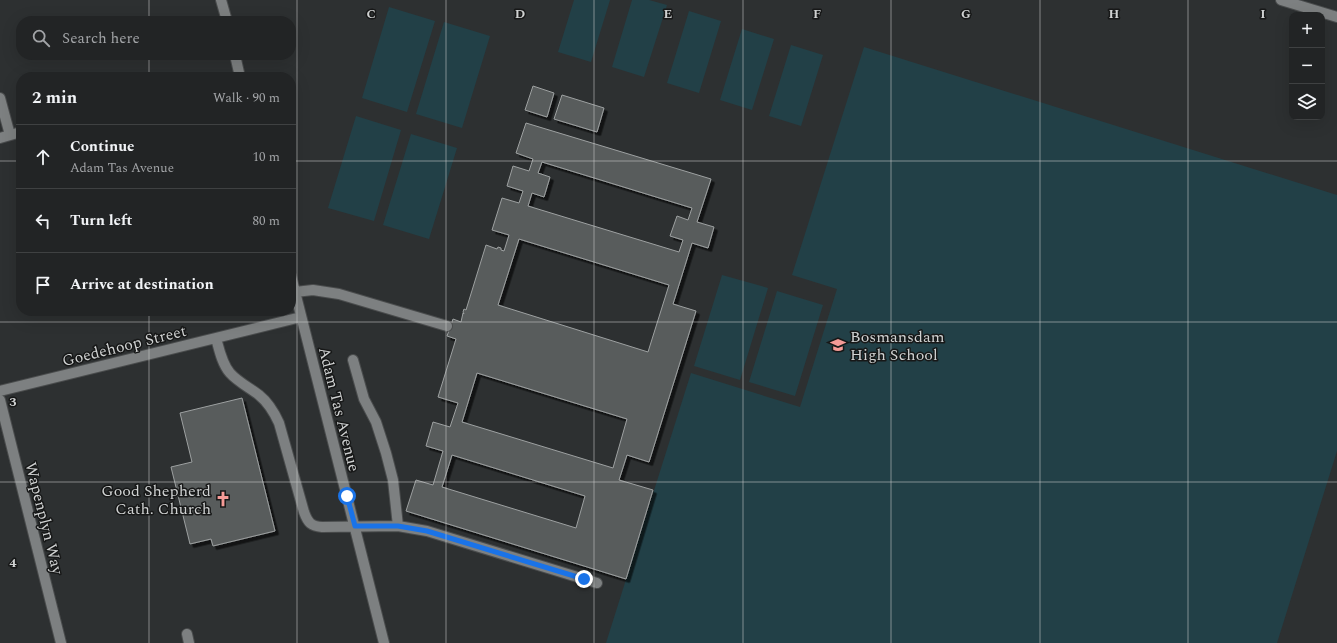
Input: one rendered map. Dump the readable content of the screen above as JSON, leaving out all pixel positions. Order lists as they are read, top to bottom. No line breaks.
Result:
{"streets":{"street":["Goedehoop Street","Adam Tas Avenue","Wapenplyn Way"]},"crossings":[["Goedehoop Street","Adam Tas Avenue"]],"places":{"school or university":["Bosmansdam High School"],"church":["Good Shepherd Cath. Church"]},"page":{"map_buttons":["+","−"],"search":"Search here","heading":["2 min","Walk · 90 m"],"list":[["Continue","Adam Tas Avenue","10 m"],["Turn left","80 m"],"Arrive at destination"]},"grid":{"columns":["C","D","E","F","G","H","I"],"rows":["3","4"]}}
